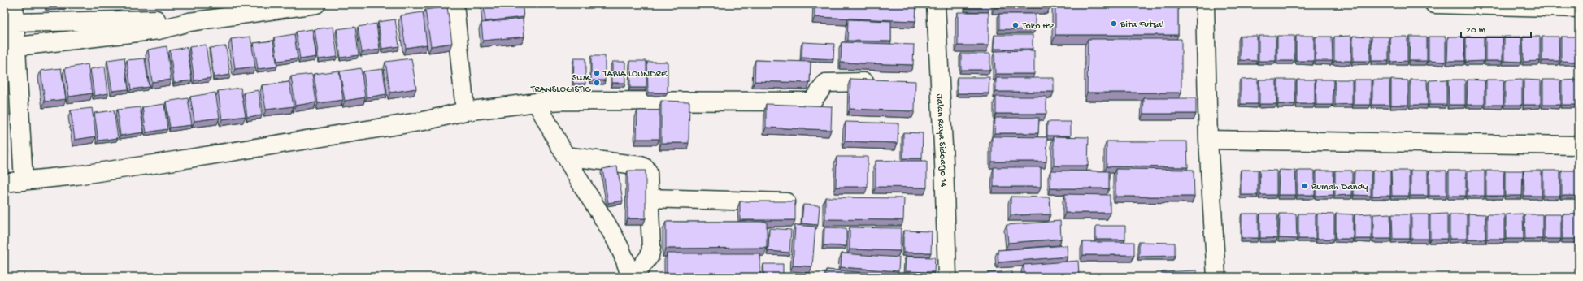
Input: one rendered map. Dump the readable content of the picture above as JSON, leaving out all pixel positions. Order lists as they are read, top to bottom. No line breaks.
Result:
{"streets":{"street":["Jalan Raya Sidoarjo 14"]},"places":["Bita Futsal","Toko HP","TABIA LOUNDRE","SWK TRANSLOGISTIC","Rumah Dandy"],"scale_bar":"20 m"}
